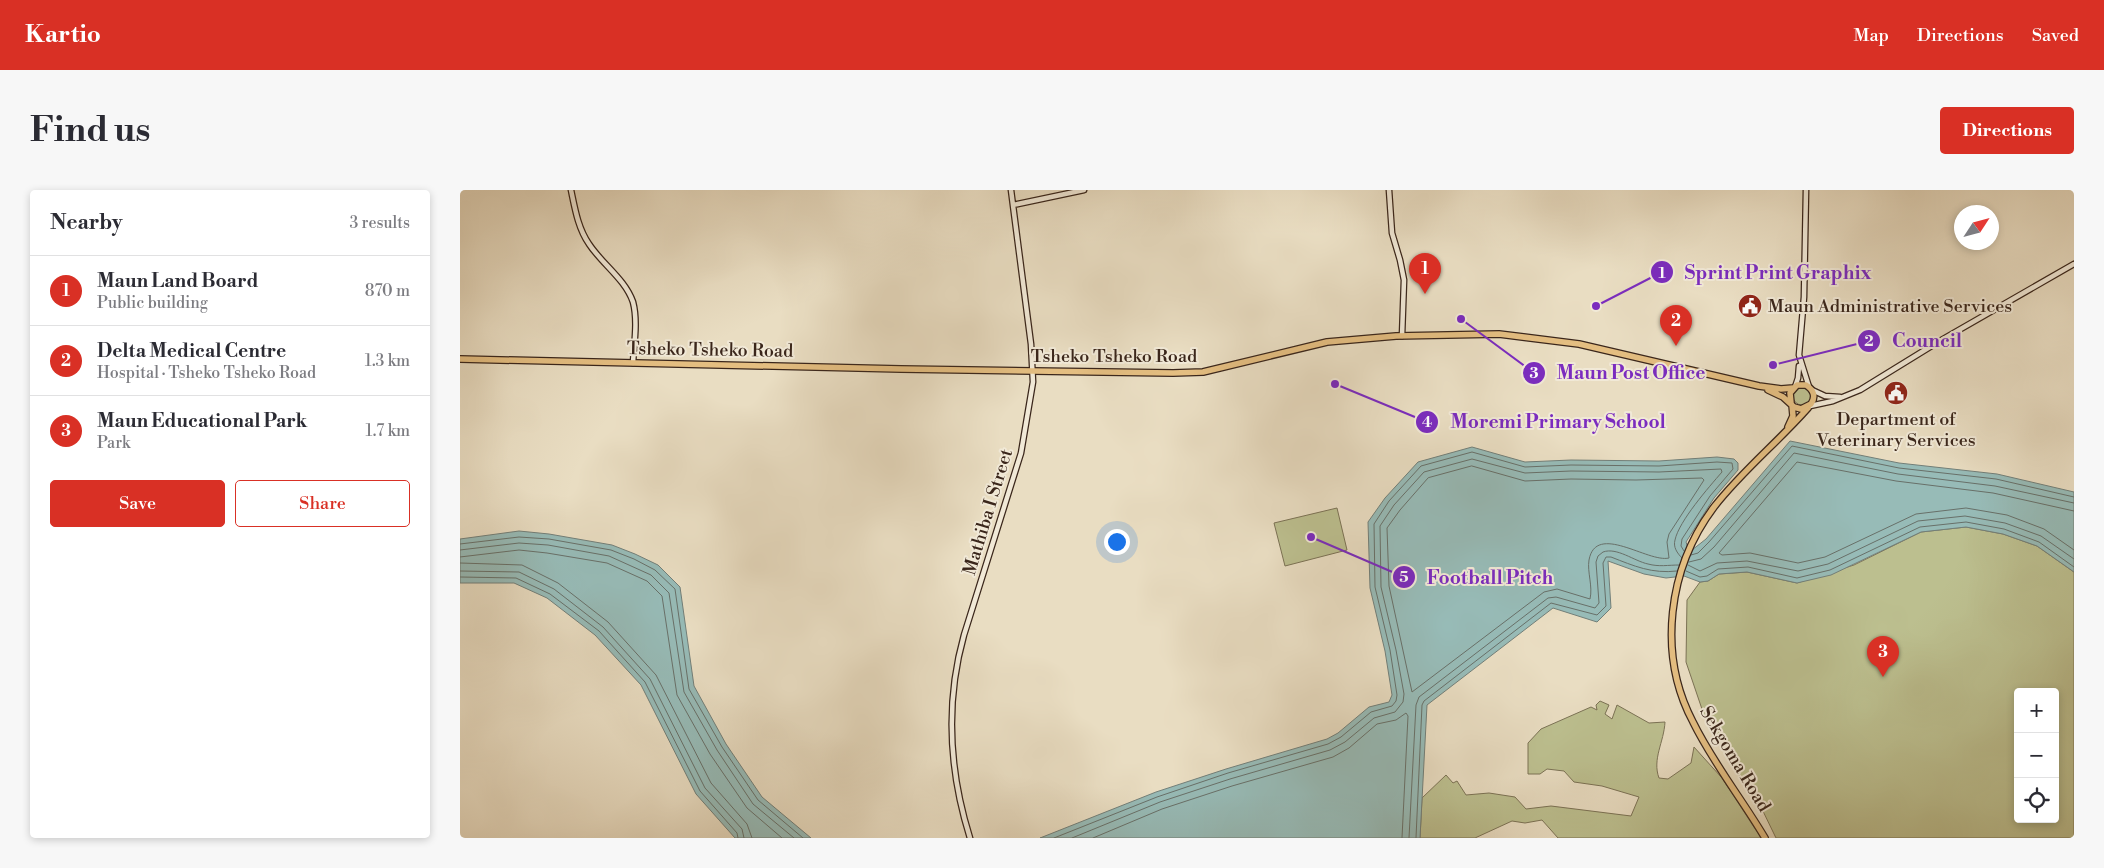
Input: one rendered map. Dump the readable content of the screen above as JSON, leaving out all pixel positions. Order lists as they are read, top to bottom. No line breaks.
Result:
{"streets":{"highway":["Tsheko Tsheko Road","Sekgoma Road"],"street":["Mathiba I Street"]},"crossings":[["Tsheko Tsheko Road","Mathiba I Street"],["Tsheko Tsheko Road","Sekgoma Road"]],"places":{"other":["Sprint Print Graphix","Maun Post Office","Council","Moremi Primary School","Football Pitch"],"public building":["Maun Administrative Services","Department of Veterinary Services"]},"north":"top right","page":{"header":"Kartio","nav":["Map","Directions","Saved"],"buttons":["Directions",["Save","Share"]],"title":"Find us","heading":["Nearby","3 results"],"pins":["1","2","3"],"list":[{"mark":"1","name":"Maun Land Board","note":"Public building","value":"870 m"},{"mark":"2","name":"Delta Medical Centre","note":"Hospital · Tsheko Tsheko Road","value":"1.3 km"},{"mark":"3","name":"Maun Educational Park","note":"Park","value":"1.7 km"}],"map_buttons":["+","−"]}}
